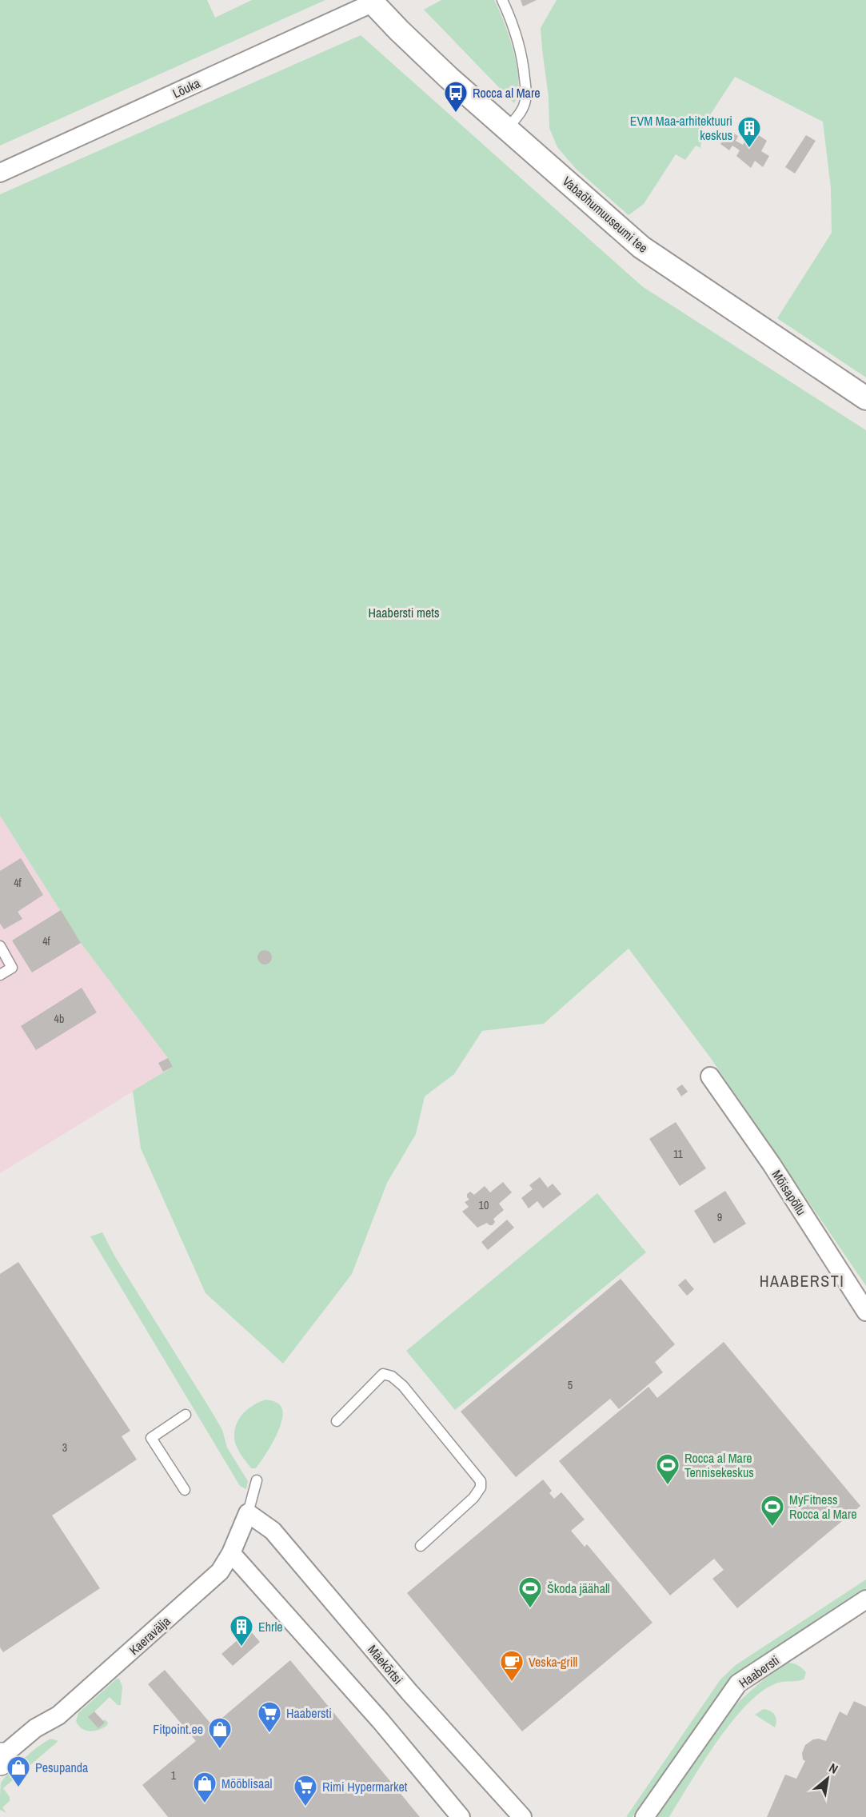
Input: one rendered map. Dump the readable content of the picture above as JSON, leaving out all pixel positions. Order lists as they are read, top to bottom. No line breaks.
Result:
{"streets":{"street":["Lõuka","Vabaõhumuuseumi tee","Mõisapõllu","Kaeravälja","Mäekõrtsi","Haabersti"]},"crossings":[["Lõuka","Vabaõhumuuseumi tee"],["Kaeravälja","Mäekõrtsi"]],"districts":["HAABERSTI"],"parks":["Haabersti mets"],"places":{"bus stop":["Rocca al Mare"],"building":["EVM Maa-arhitektuuri keskus","Ehrle"],"sports":["Rocca al Mare Tennisekeskus","MyFitness Rocca al Mare","Škoda jäähall"],"cafe":["Veska-grill"],"supermarket":["Haabersti","Rimi Hypermarket"],"shop":["Fitpoint.ee","Pesupanda","Mööblisaal"]},"house_numbers":["4f","4f","4b","11","10","9","5","3","1"],"north":"top right"}
